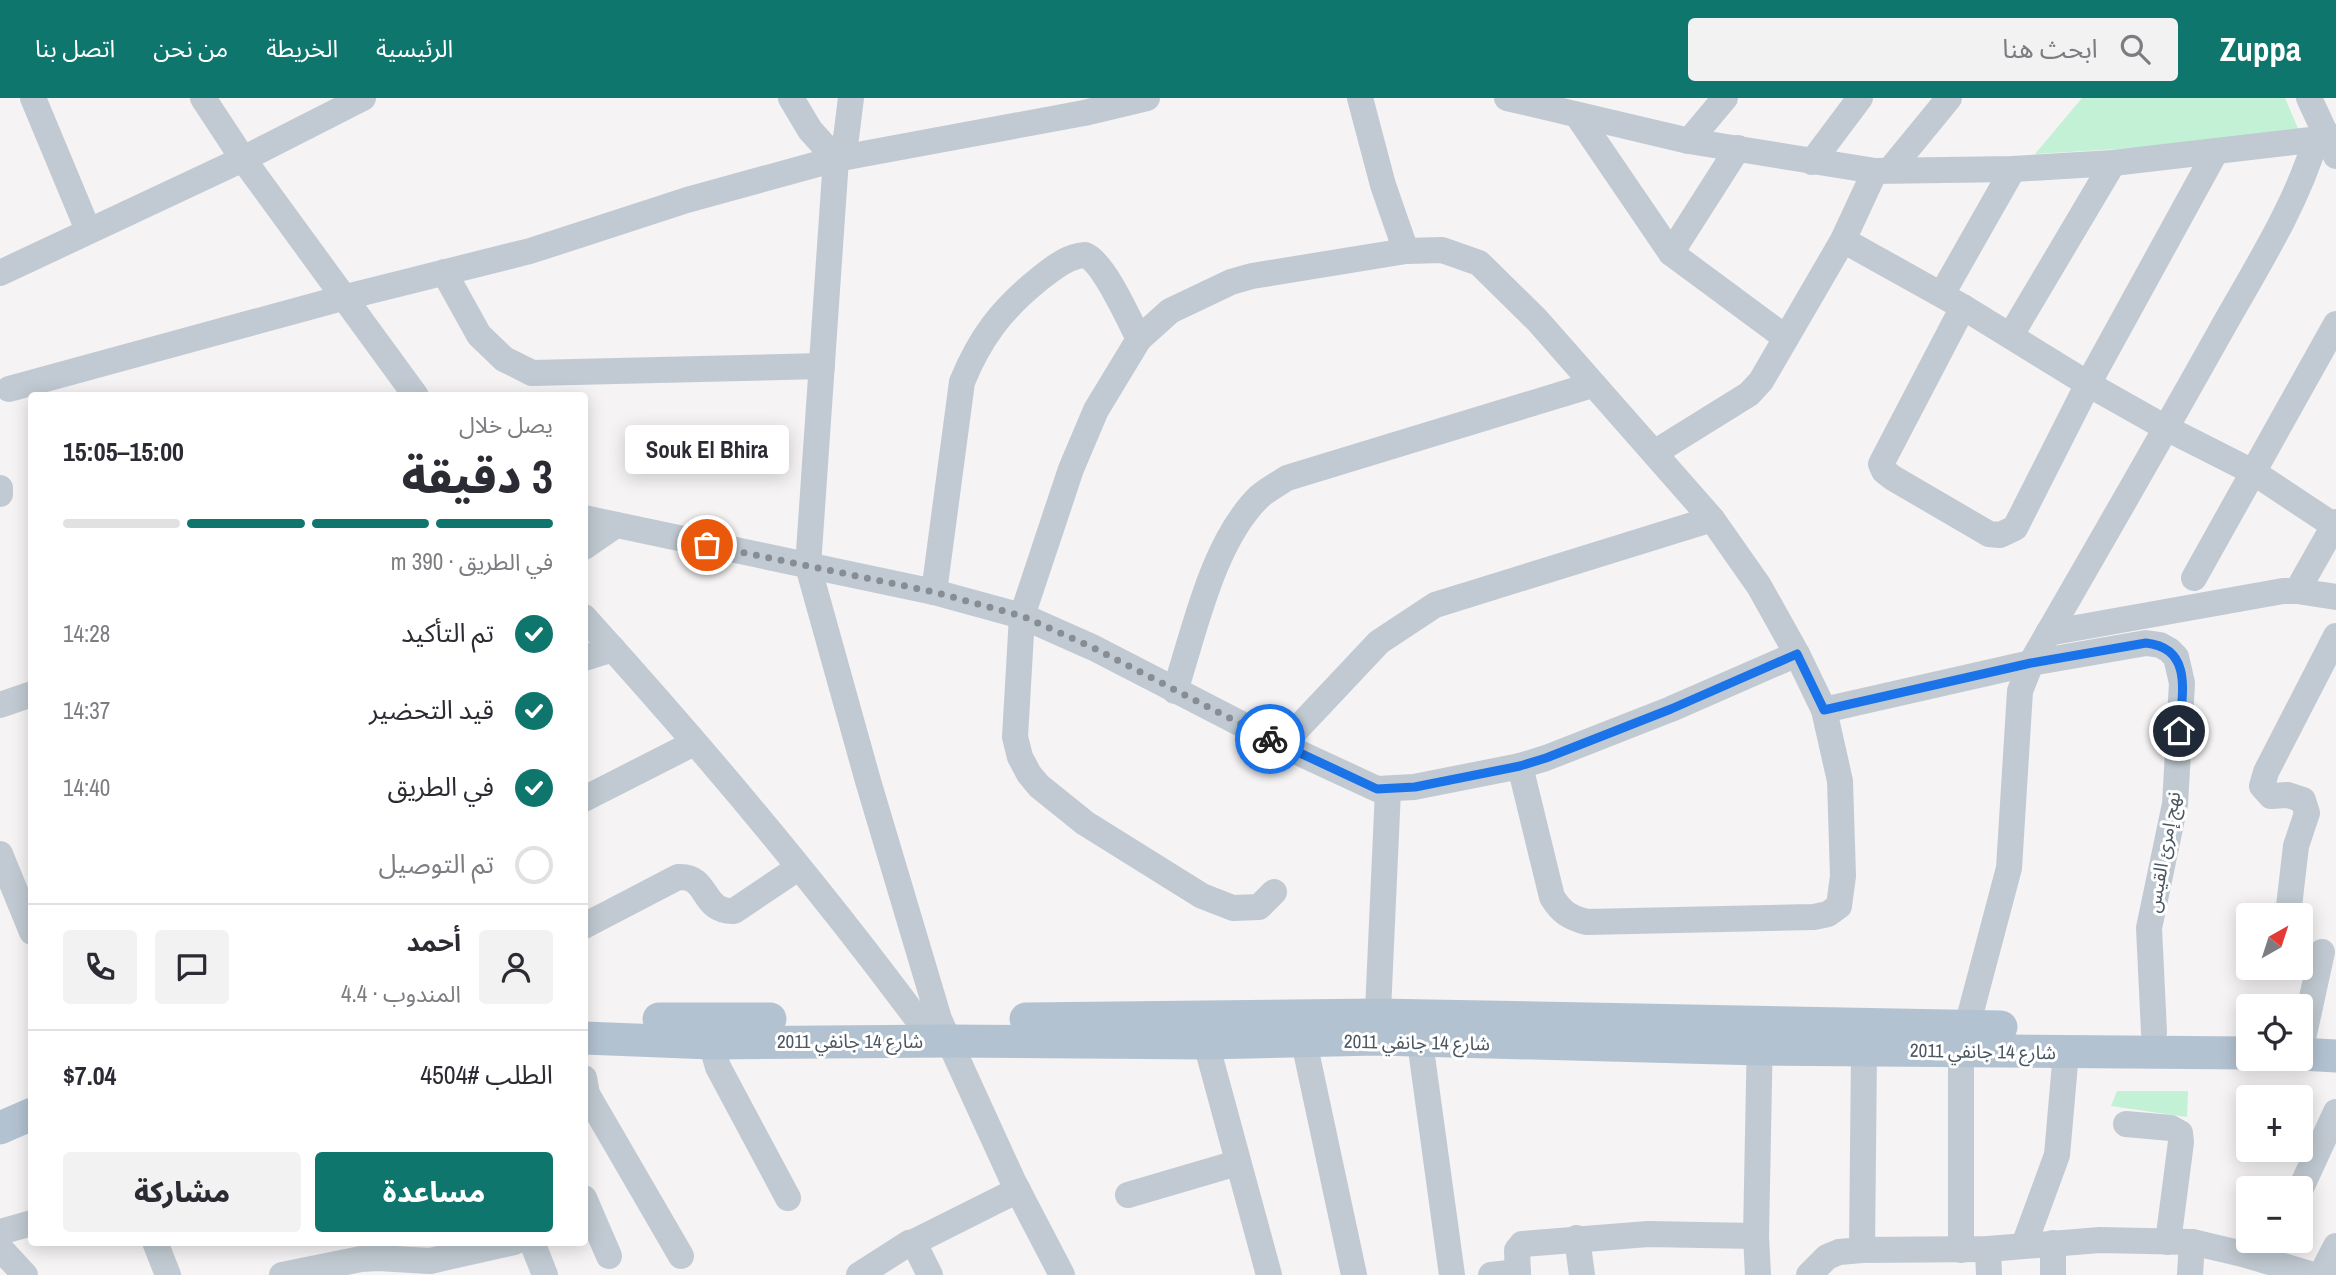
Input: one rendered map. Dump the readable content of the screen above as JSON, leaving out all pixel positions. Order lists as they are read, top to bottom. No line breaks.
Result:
{"streets":{"main road":["شارع 14 جانفي 2011"],"street":["نهج إمرئ القيس"]},"crossings":[["نهج إمرئ القيس","شارع 14 جانفي 2011"]],"places":["Souk El Bhira"],"north":"top right","page":{"header":"Zuppa","search":"ابحث هنا","nav":["الرئيسية","الخريطة","من نحن","اتصل بنا"],"heading":["3 دقيقة","يصل خلال","15:00–15:05"],"panel":["أحمد","المندوب · 4.4","الطلب #4504","$7.04"],"bubble":"Souk El Bhira","bar":"في الطريق · 390 m","list":[["تم التأكيد","14:28"],["قيد التحضير","14:37"],["في الطريق","14:40"],"تم التوصيل"],"map_buttons":["+","−"],"buttons":["مساعدة","مشاركة"]}}
